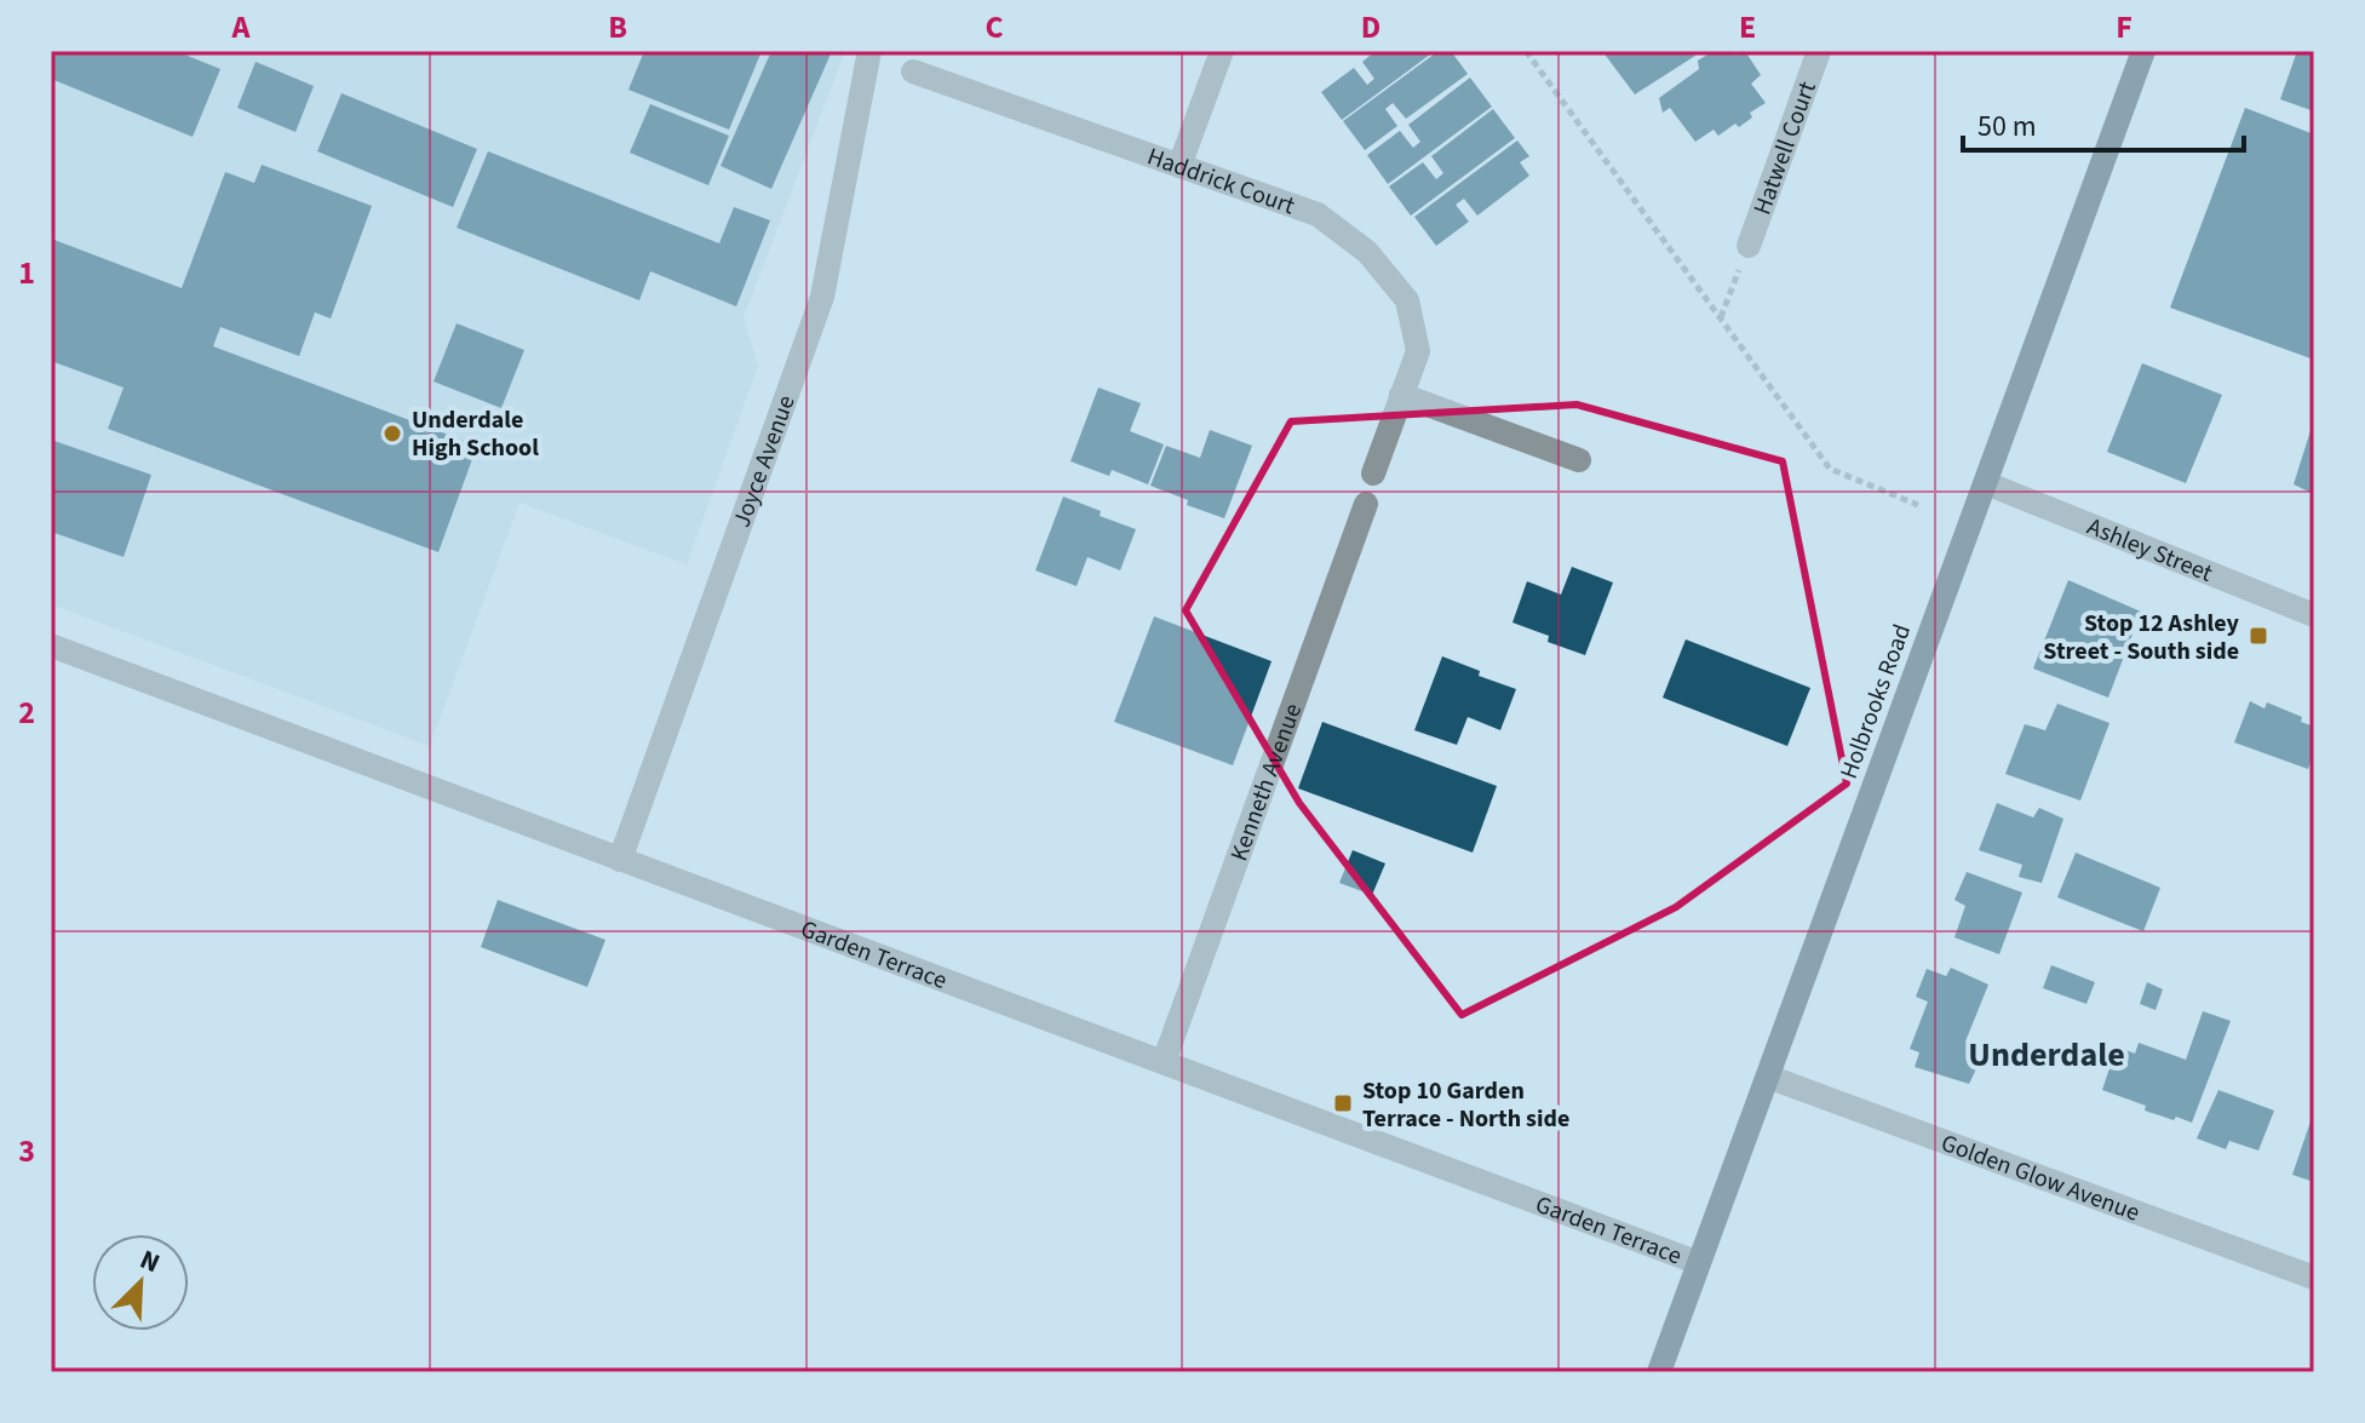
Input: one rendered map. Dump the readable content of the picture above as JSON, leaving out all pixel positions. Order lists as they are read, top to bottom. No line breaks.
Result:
{"streets":{"main road":["Holbrooks Road"],"street":["Hatwell Court","Haddrick Court","Joyce Avenue","Ashley Street","Kenneth Avenue","Garden Terrace","Golden Glow Avenue"]},"crossings":[["Joyce Avenue","Garden Terrace"],["Ashley Street","Holbrooks Road"],["Holbrooks Road","Garden Terrace"],["Holbrooks Road","Golden Glow Avenue"],["Kenneth Avenue","Garden Terrace"]],"districts":["Underdale"],"places":{"other":["Underdale High School"],"transit":["Stop 12 Ashley Street - South side","Stop 10 Garden Terrace - North side"]},"scale_bar":"50 m","north":"top right","grid":{"columns":["A","B","C","D","E","F"],"rows":["1","2","3"]}}
